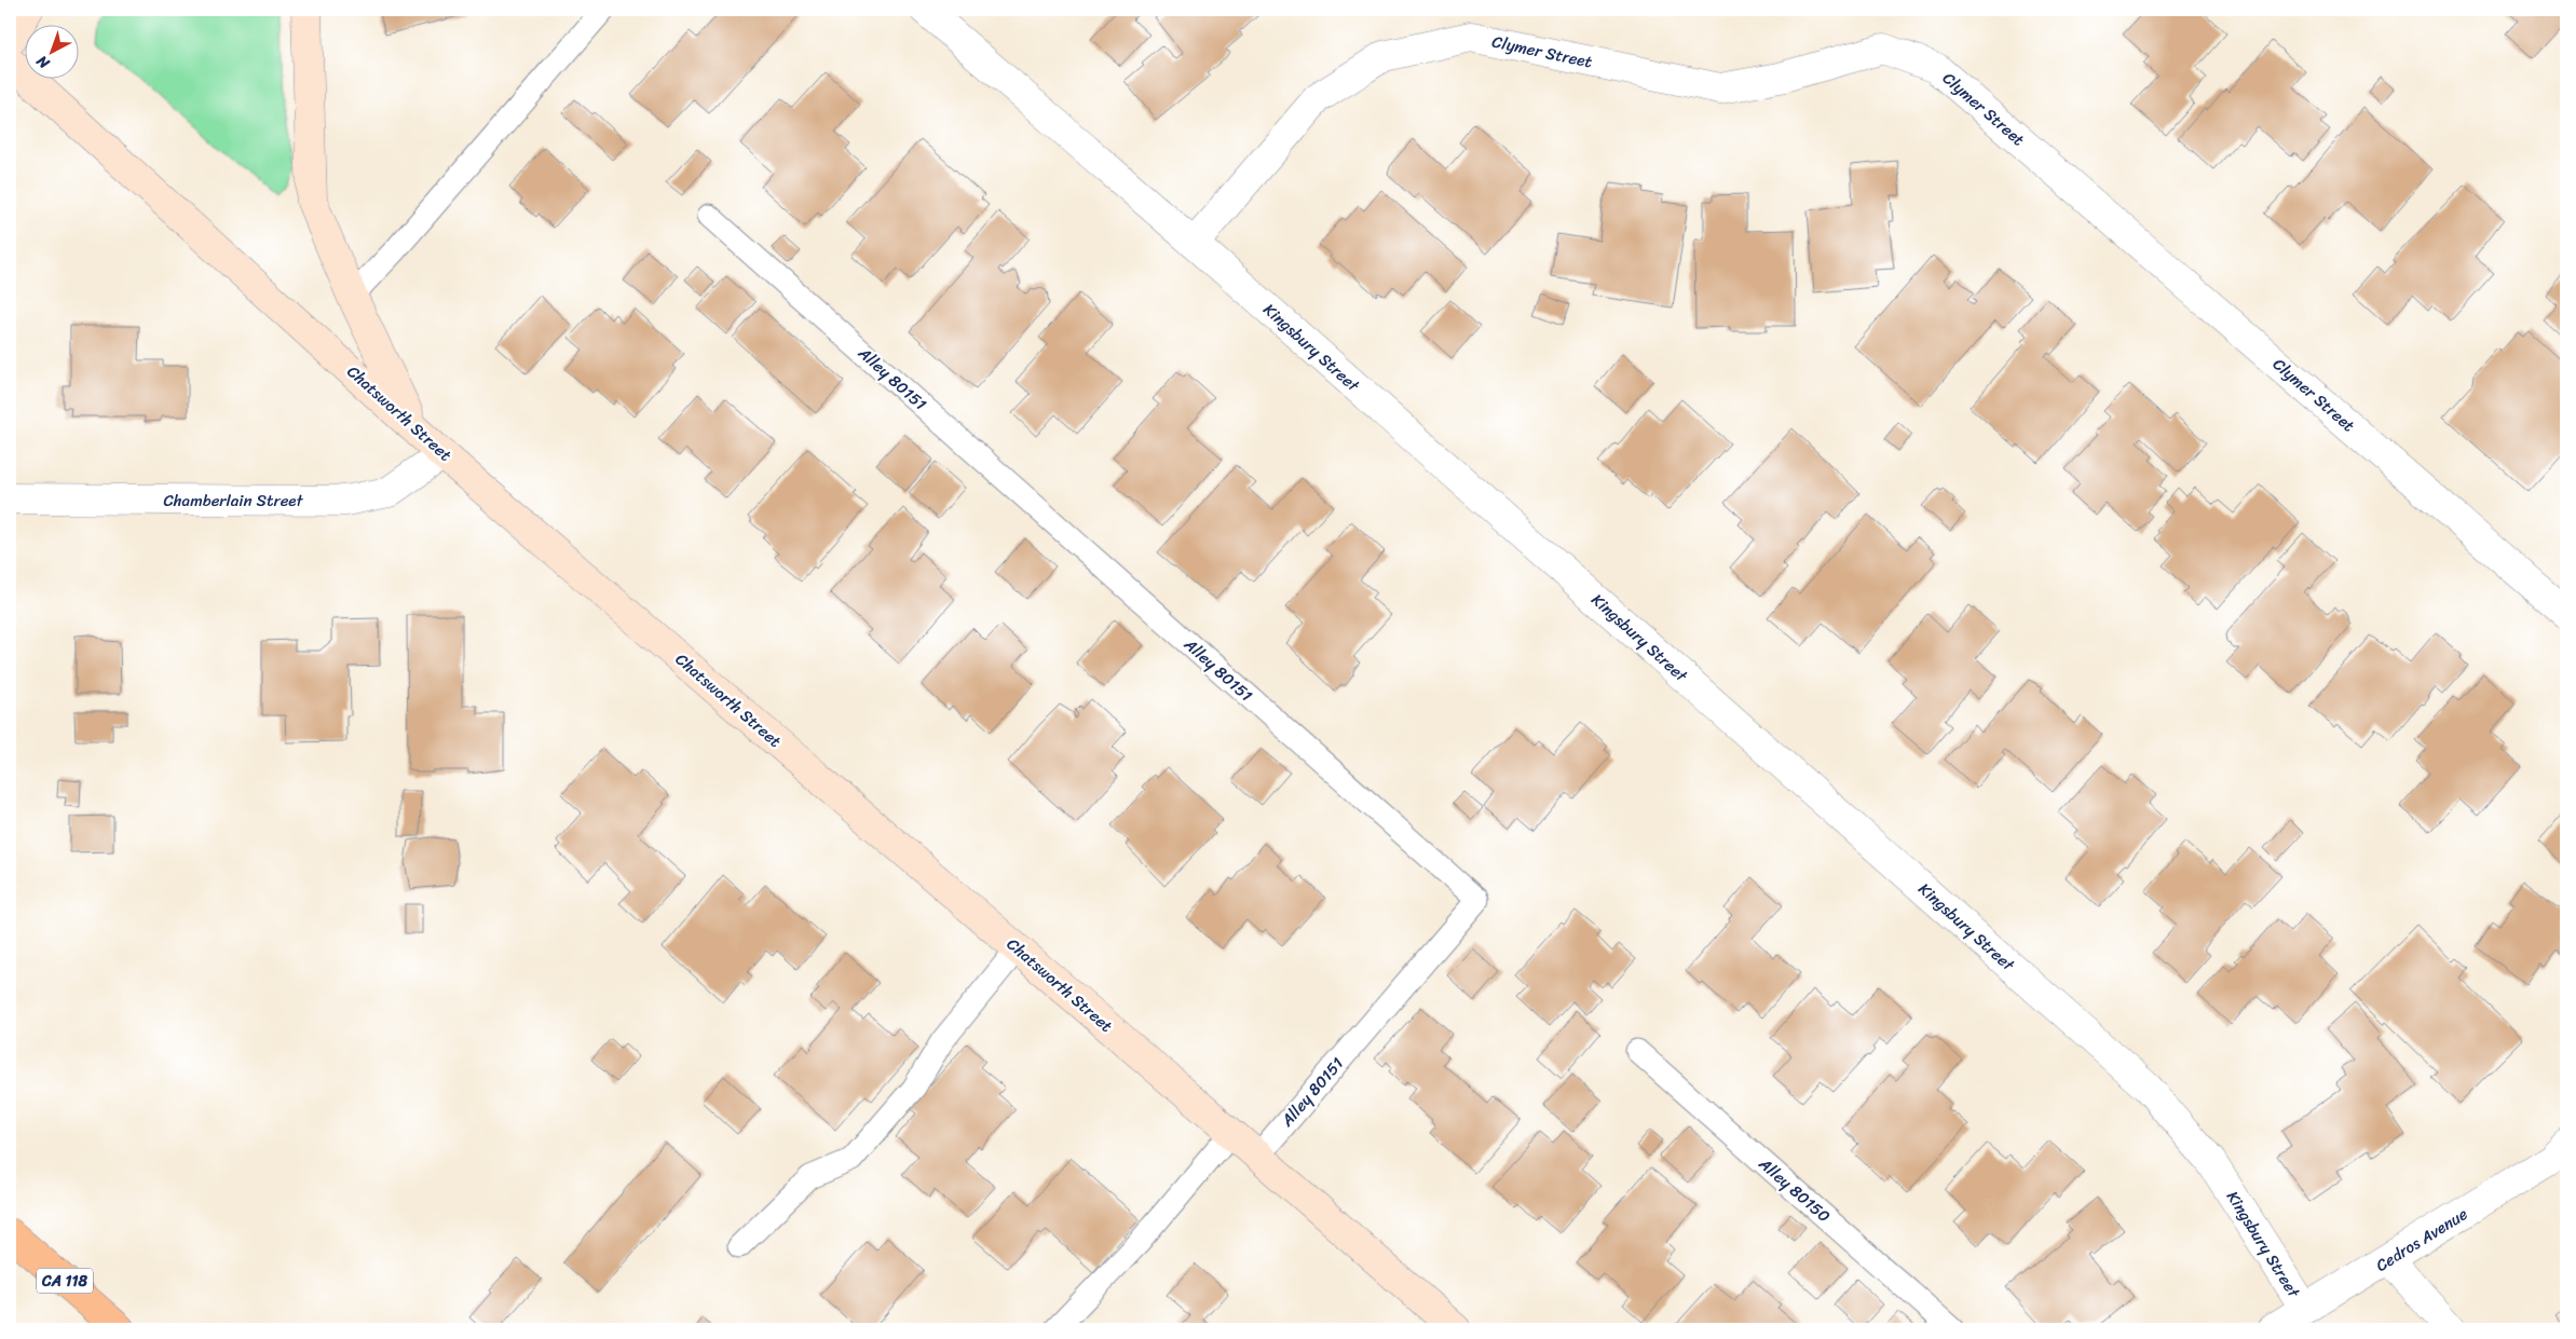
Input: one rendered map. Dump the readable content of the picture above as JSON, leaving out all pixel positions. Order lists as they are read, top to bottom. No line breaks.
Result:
{"streets":{"highway":["CA 118"],"main road":["Chatsworth Street"],"street":["Clymer Street","Kingsbury Street","Chamberlain Street","Cedros Avenue"],"lane":["Alley 80151","Alley 80150"]},"crossings":[["Clymer Street","Kingsbury Street"],["Kingsbury Street","Cedros Avenue"],["Alley 80151","Chatsworth Street"],["Chatsworth Street","Chamberlain Street"]],"north":"bottom left"}
